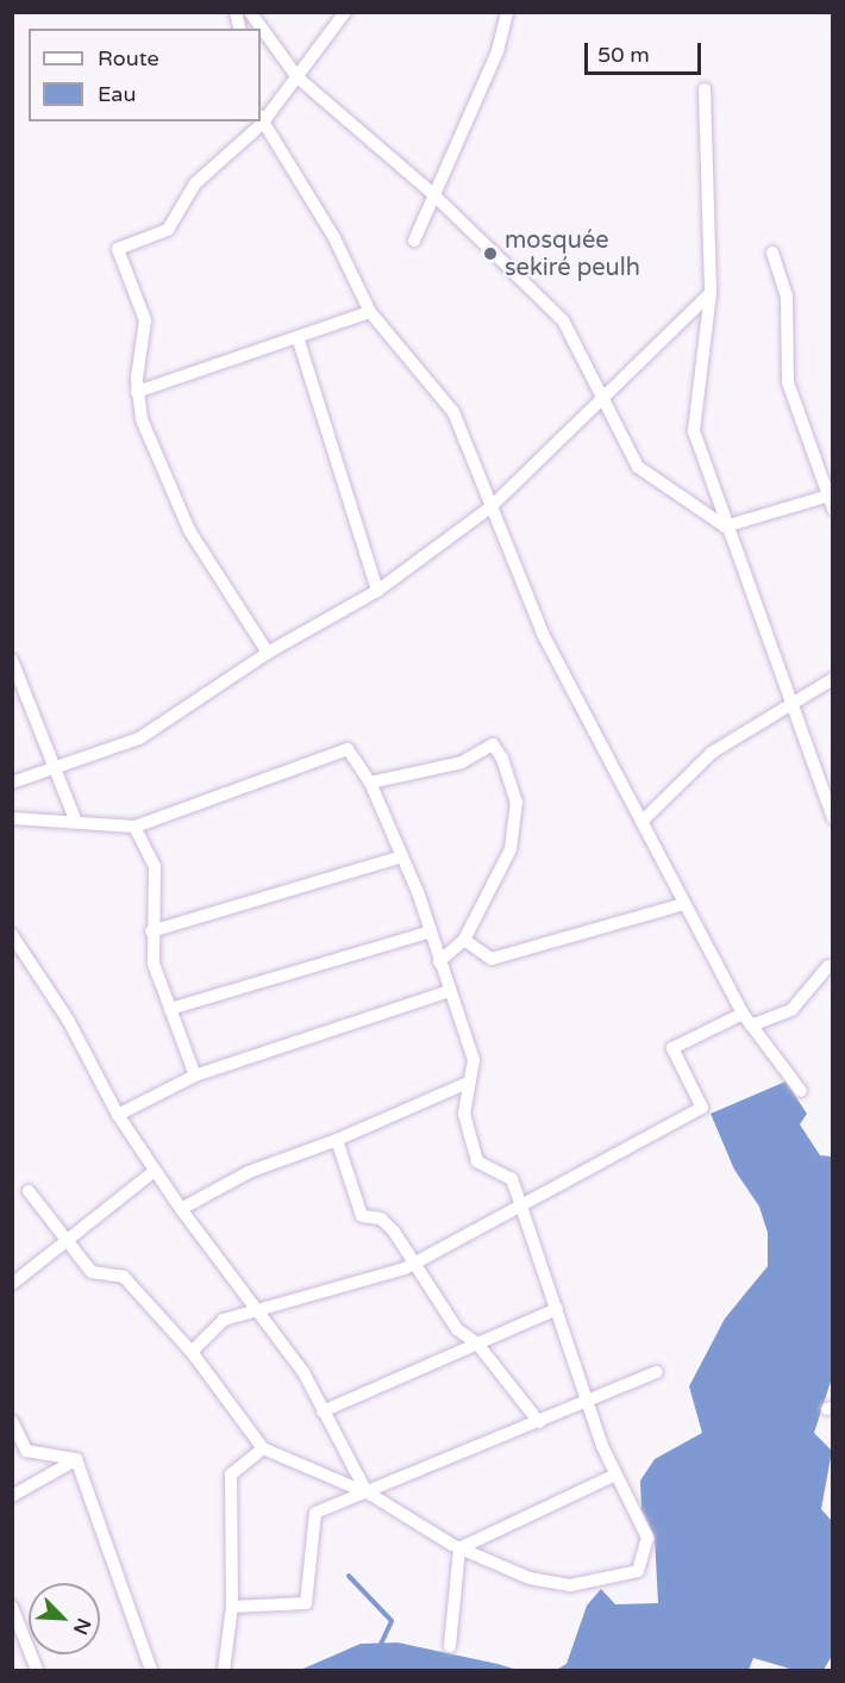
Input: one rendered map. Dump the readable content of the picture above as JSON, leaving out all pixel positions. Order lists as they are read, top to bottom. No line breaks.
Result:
{"places":["mosquée sekiré peulh"],"legend":["Route","Eau"],"scale_bar":"50 m","north":"bottom right"}
